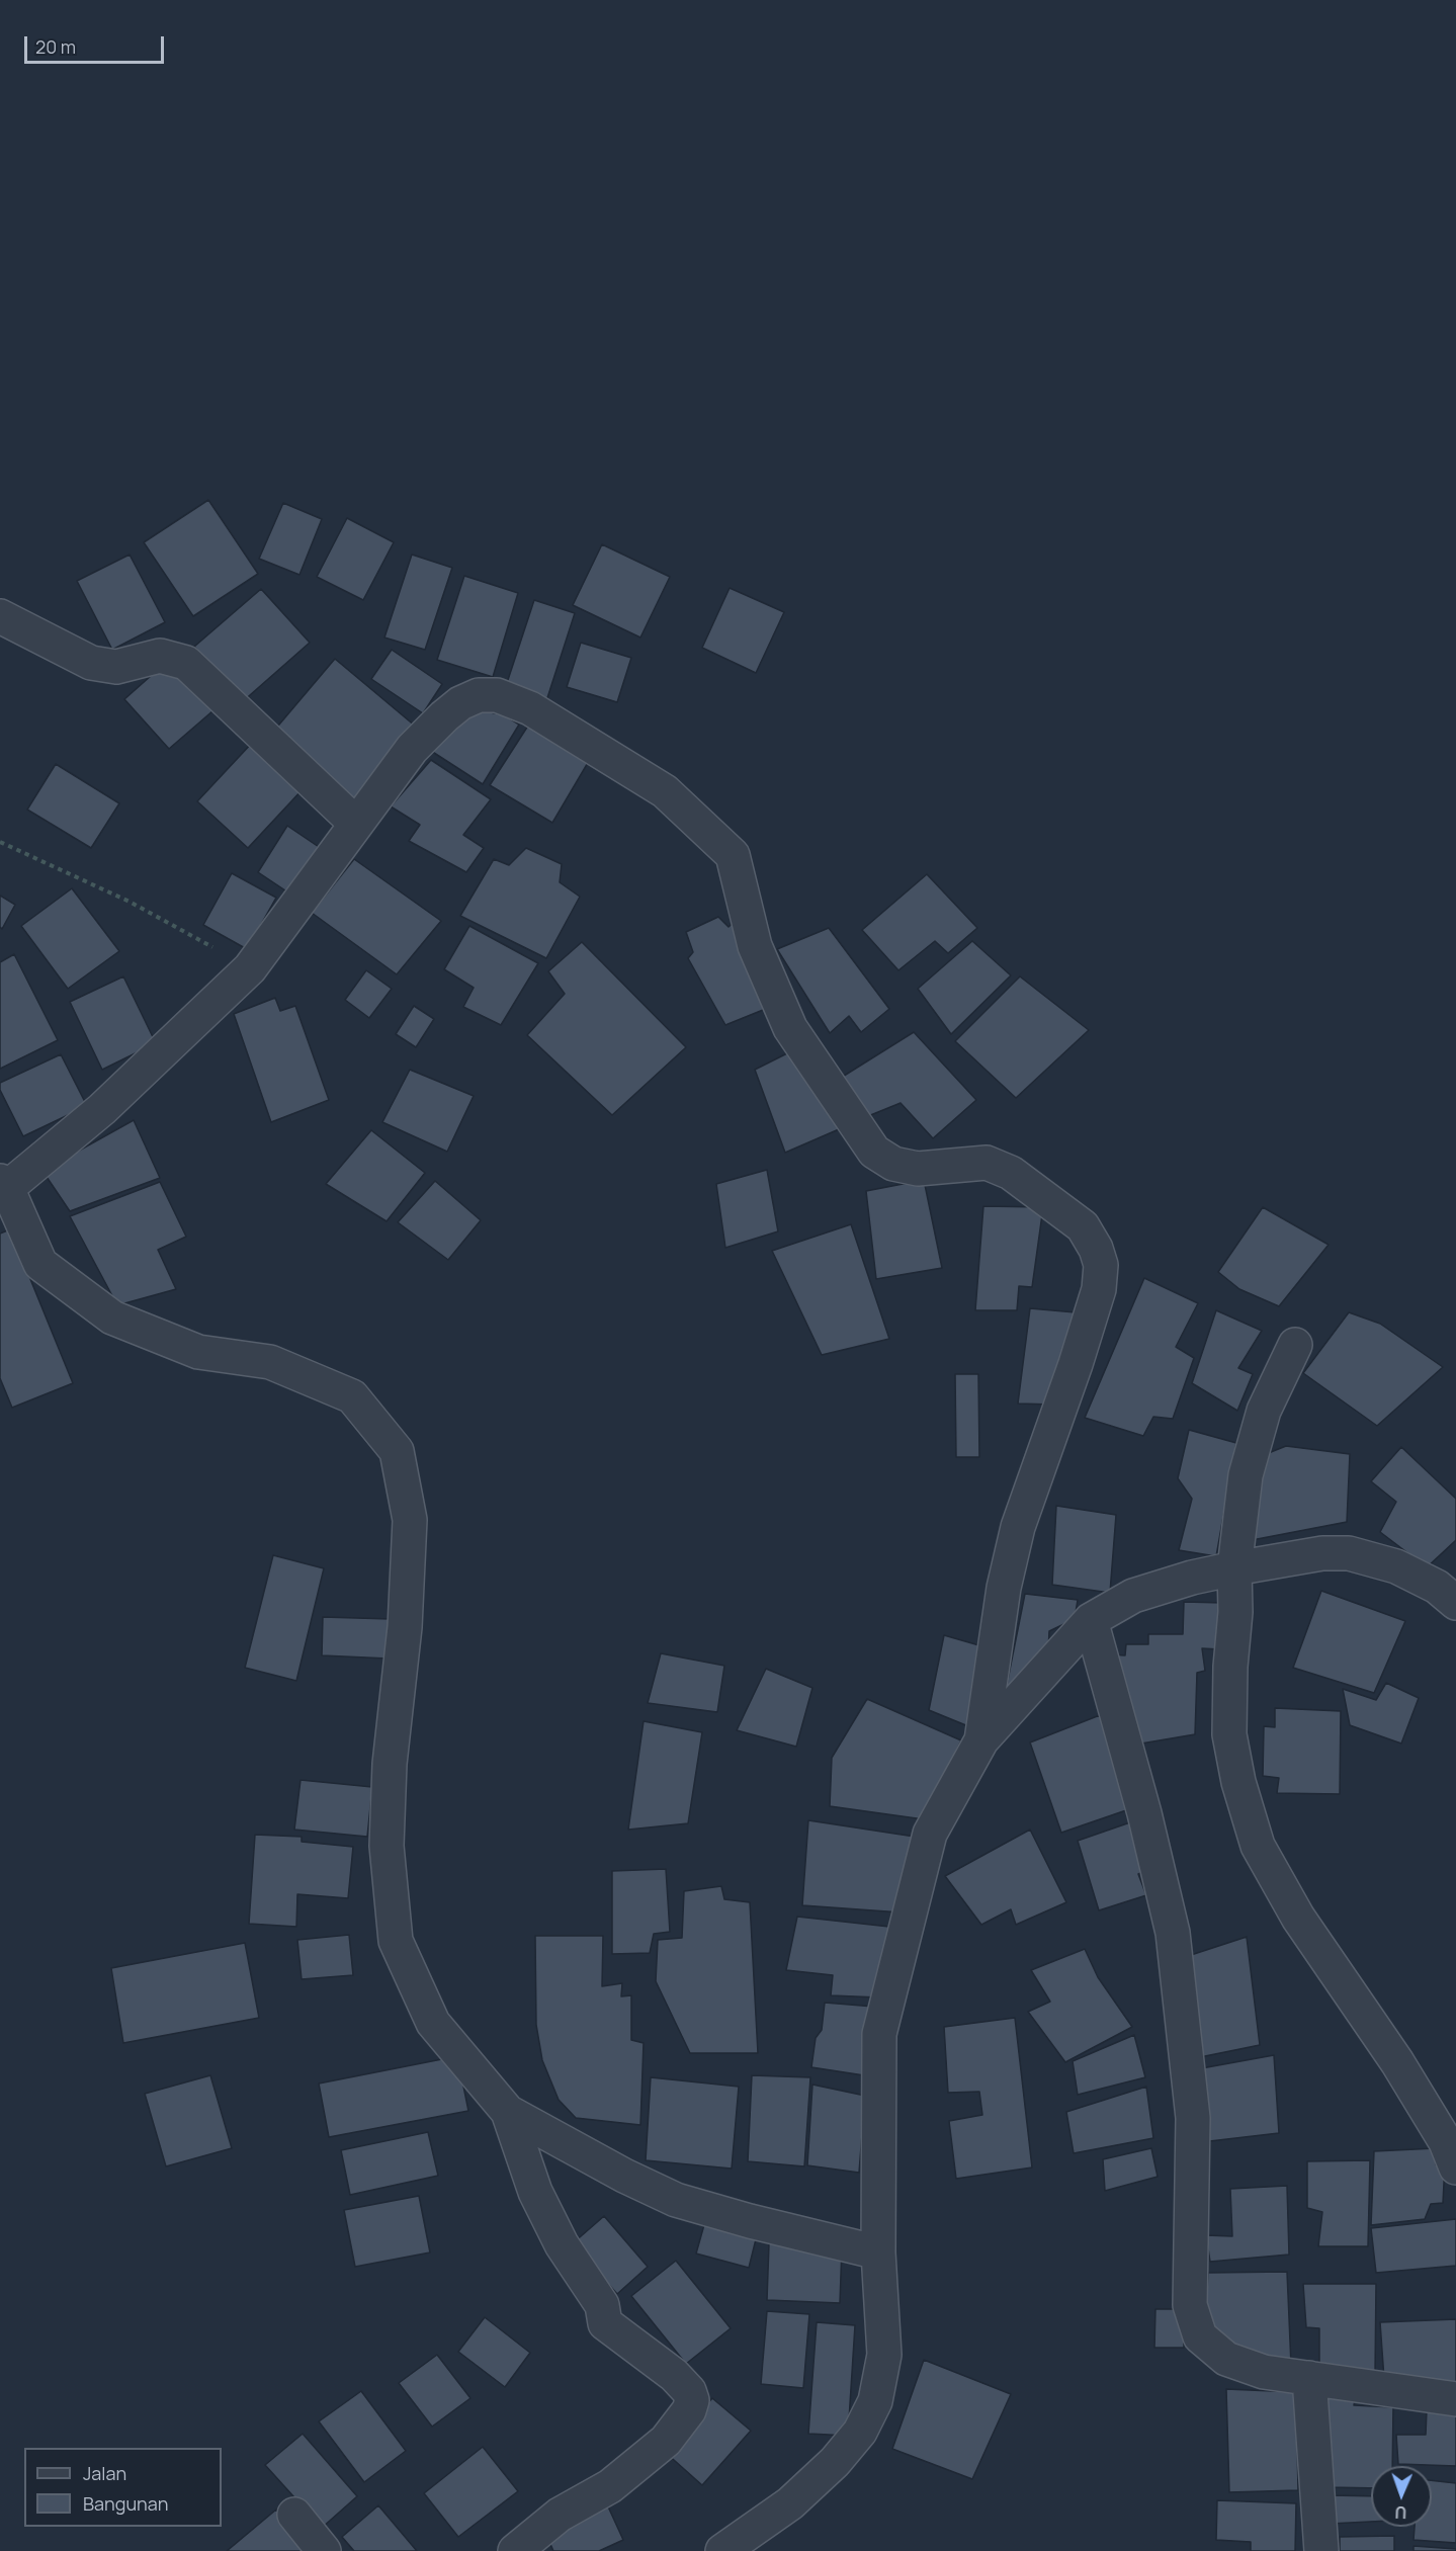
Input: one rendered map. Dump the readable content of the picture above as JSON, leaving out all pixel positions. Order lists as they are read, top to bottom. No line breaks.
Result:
{"legend":["Jalan","Bangunan"],"scale_bar":"20 m","north":"bottom"}
